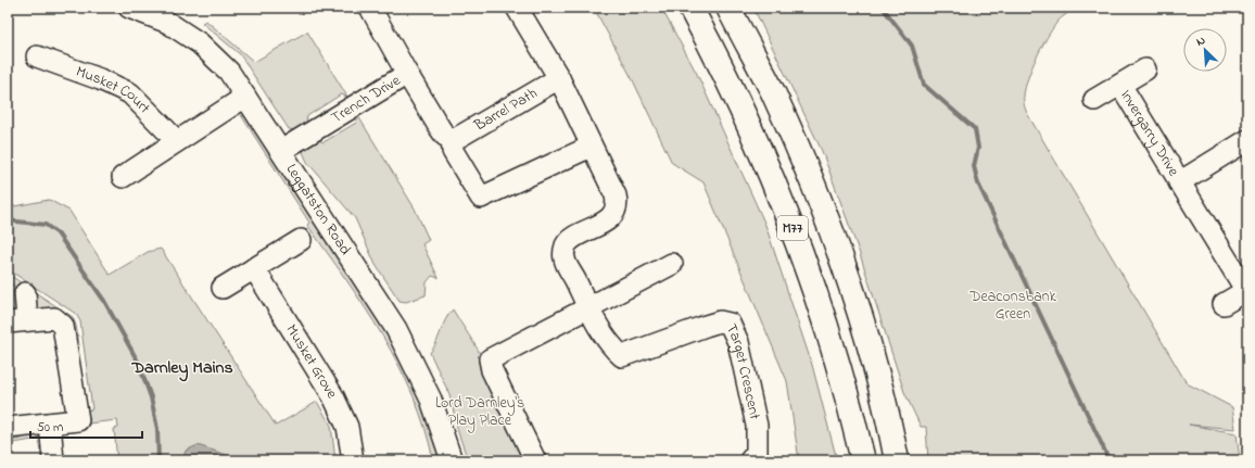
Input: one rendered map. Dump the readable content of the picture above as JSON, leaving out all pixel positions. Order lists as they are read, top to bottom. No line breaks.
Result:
{"streets":{"highway":["M77"],"street":["Musket Court","Trench Drive","Barrel Path","Invergarry Drive","Leggatston Road","Musket Grove","Target Crescent"]},"crossings":[["Trench Drive","Leggatston Road"]],"districts":["Darnley Mains"],"parks":["Deaconsbank Green","Lord Darnley's Play Place"],"scale_bar":"50 m","north":"top left"}
